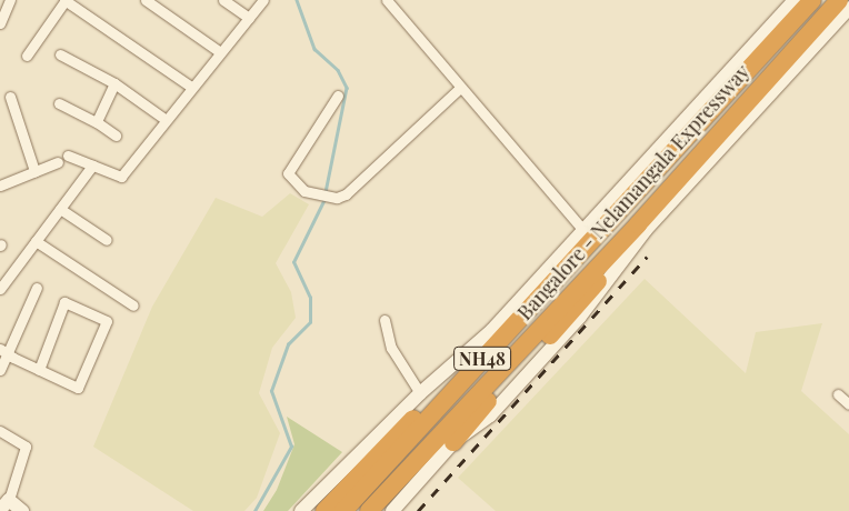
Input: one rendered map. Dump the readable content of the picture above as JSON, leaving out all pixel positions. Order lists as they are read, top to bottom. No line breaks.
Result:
{"streets":{"highway":["Bangalore - Nelamangala Expressway","NH48"]}}
